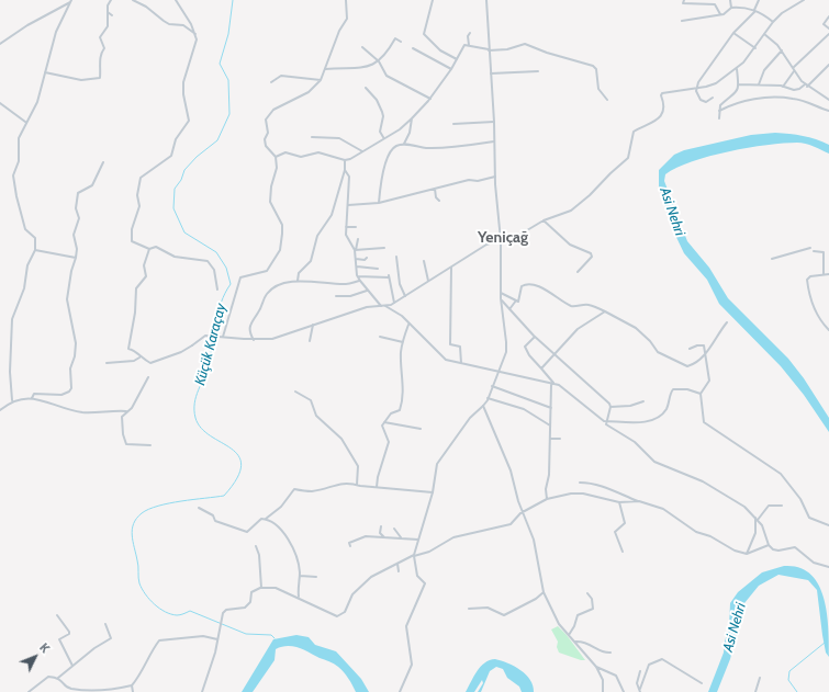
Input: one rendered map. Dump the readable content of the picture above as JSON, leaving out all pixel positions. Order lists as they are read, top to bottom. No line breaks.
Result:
{"districts":["Yeniçağ"],"water":["Asi Nehri","Küçük Karaçay"],"north":"top right"}
